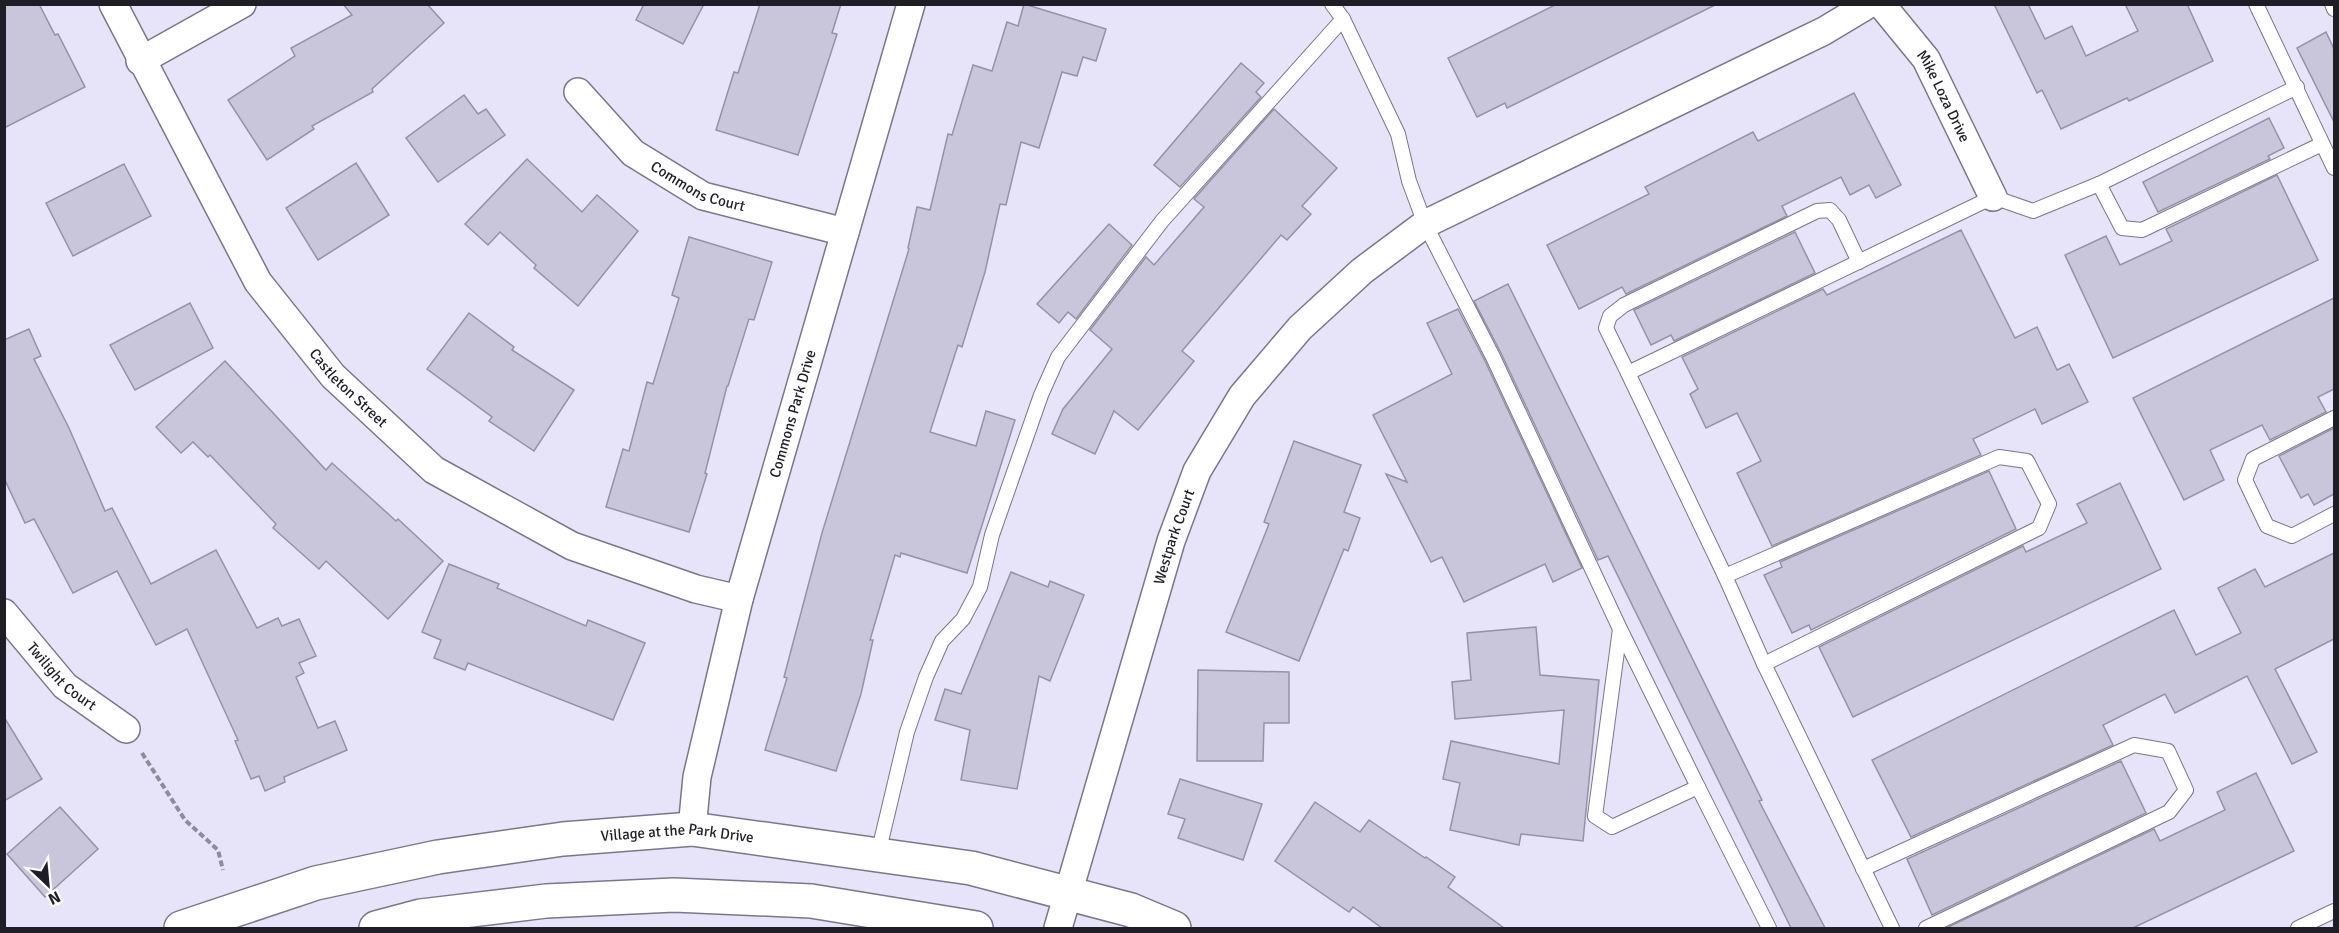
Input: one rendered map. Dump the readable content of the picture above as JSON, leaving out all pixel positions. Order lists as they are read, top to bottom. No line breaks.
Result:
{"streets":{"street":["Mike Loza Drive","Commons Court","Castleton Street","Commons Park Drive","Westpark Court","Twilight Court","Village at the Park Drive"]},"crossings":[["Commons Court","Commons Park Drive"],["Castleton Street","Commons Park Drive"],["Commons Park Drive","Village at the Park Drive"],["Westpark Court","Village at the Park Drive"]],"north":"bottom right"}
